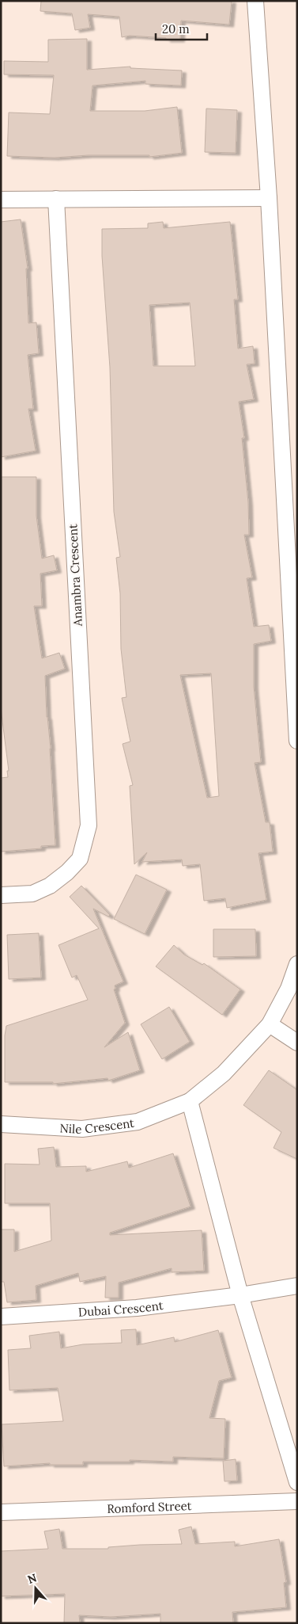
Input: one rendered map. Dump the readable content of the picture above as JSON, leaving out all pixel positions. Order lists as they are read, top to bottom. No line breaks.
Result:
{"streets":{"street":["Anambra Crescent","Nile Crescent","Dubai Crescent","Romford Street"]},"scale_bar":"20 m","north":"top"}
